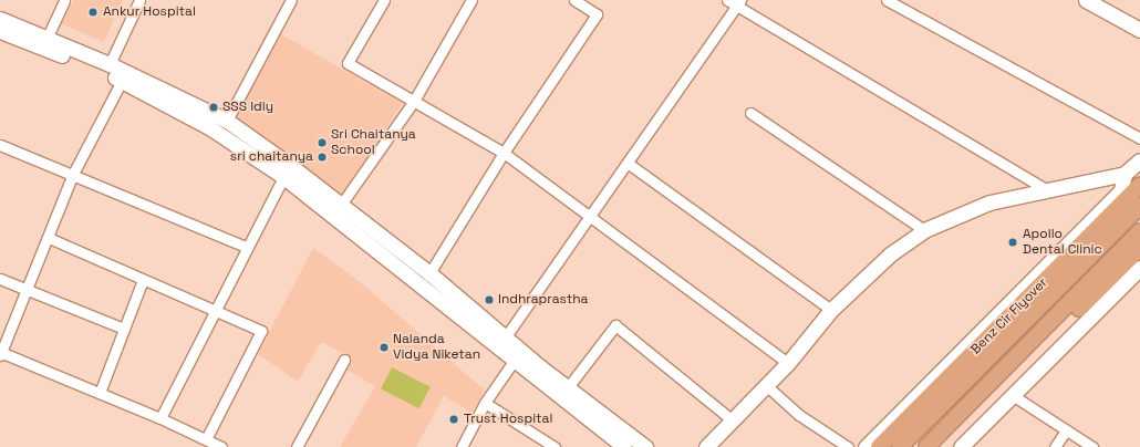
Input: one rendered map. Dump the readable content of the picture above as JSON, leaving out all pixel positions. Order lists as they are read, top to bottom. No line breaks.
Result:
{"streets":{"main road":["Benz Cir Flyover"]},"places":["Ankur Hospital","SSS Idly","Sri Chaitanya School","sri chaitanya","Apollo Dental Clinic","Indhraprastha","Nalanda Vidya Niketan","Trust Hospital"]}
